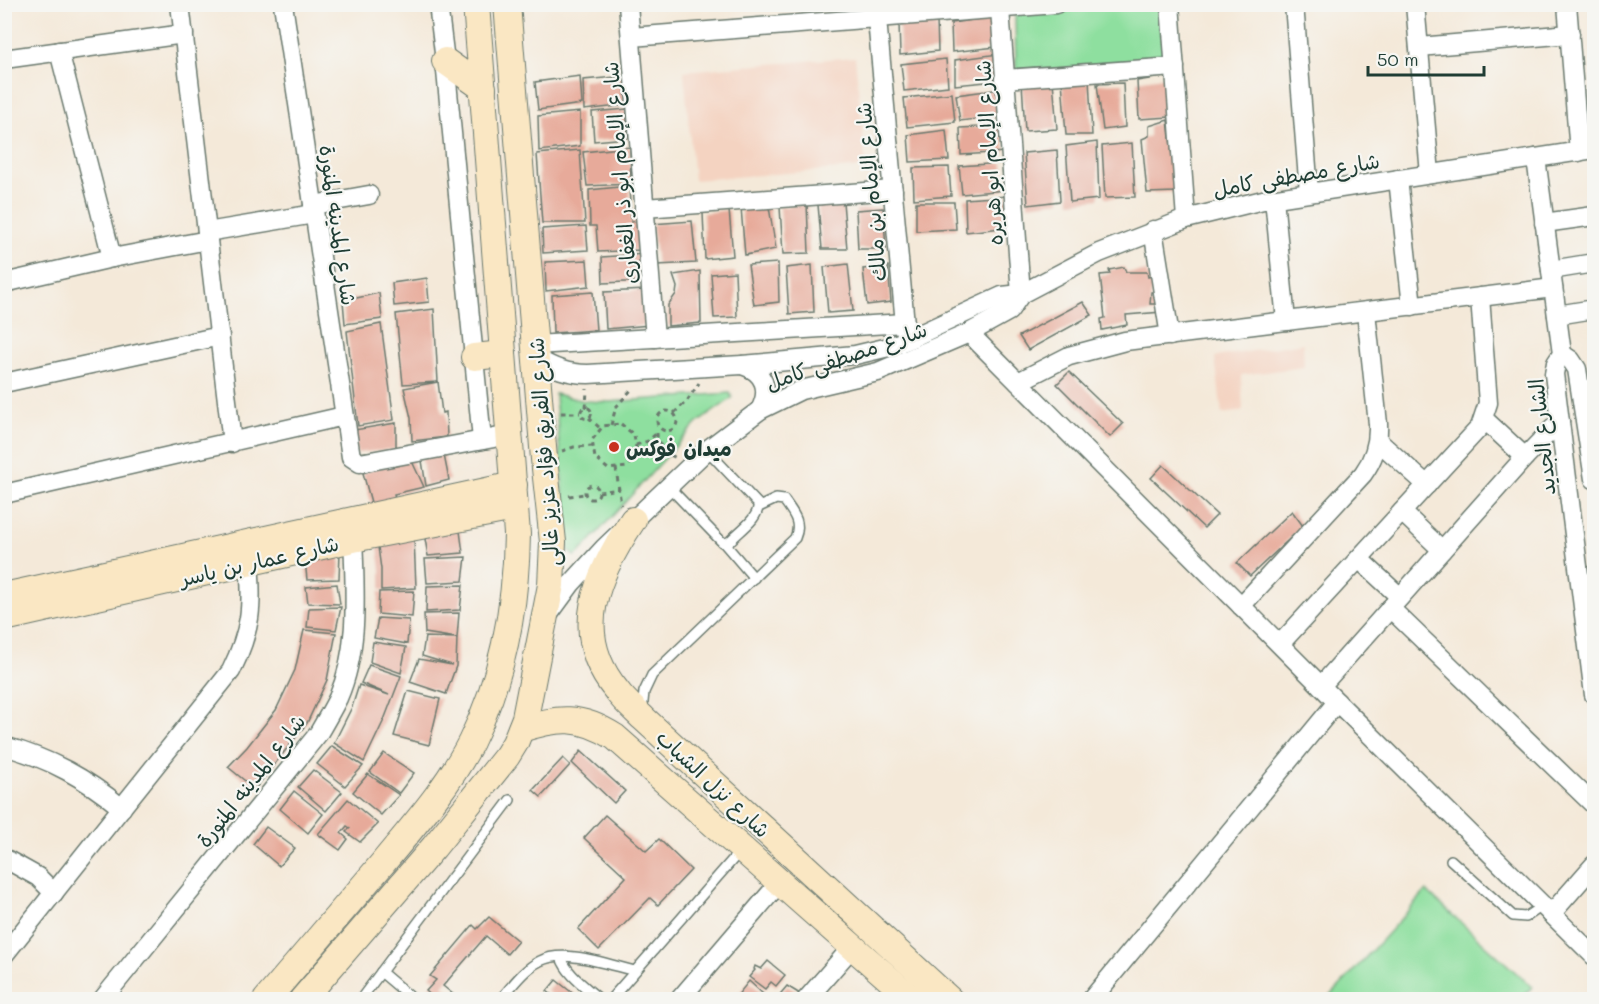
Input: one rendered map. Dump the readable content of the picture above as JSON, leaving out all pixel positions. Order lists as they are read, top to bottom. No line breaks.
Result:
{"streets":{"street":["شارع الإمام ابو هريره","شارع الإمام ابو ذر الغفارى","شارع مصطفى كامل","شارع الإمام بن مالك","شارع المدينه المنورة","الشارع الجديد","شارع الفريق فؤاد عزيز غالى","شارع عمار بن ياسر","شارع نزل الشباب"]},"crossings":[["شارع الإمام ابو هريره","شارع مصطفى كامل"],["شارع مصطفى كامل","شارع الإمام بن مالك"],["شارع مصطفى كامل","الشارع الجديد"],["شارع مصطفى كامل","شارع الفريق فؤاد عزيز غالى"],["شارع مصطفى كامل","شارع نزل الشباب"],["شارع المدينه المنورة","شارع عمار بن ياسر"],["شارع الفريق فؤاد عزيز غالى","شارع عمار بن ياسر"],["شارع الفريق فؤاد عزيز غالى","شارع نزل الشباب"]],"places":["ميدان فوكس"],"scale_bar":"50 m"}
